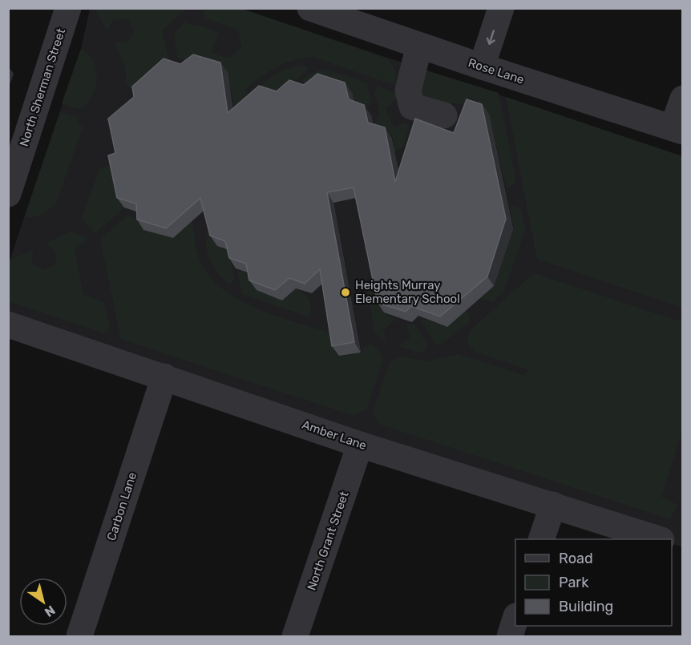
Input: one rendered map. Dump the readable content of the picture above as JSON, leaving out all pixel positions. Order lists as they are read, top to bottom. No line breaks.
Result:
{"streets":{"street":["Rose Lane","North Sherman Street","Amber Lane","Carbon Lane","North Grant Street"]},"crossings":[["Amber Lane","Carbon Lane"],["Amber Lane","North Grant Street"]],"places":["Heights Murray Elementary School"],"legend":["Road","Park","Building"],"north":"bottom right"}
